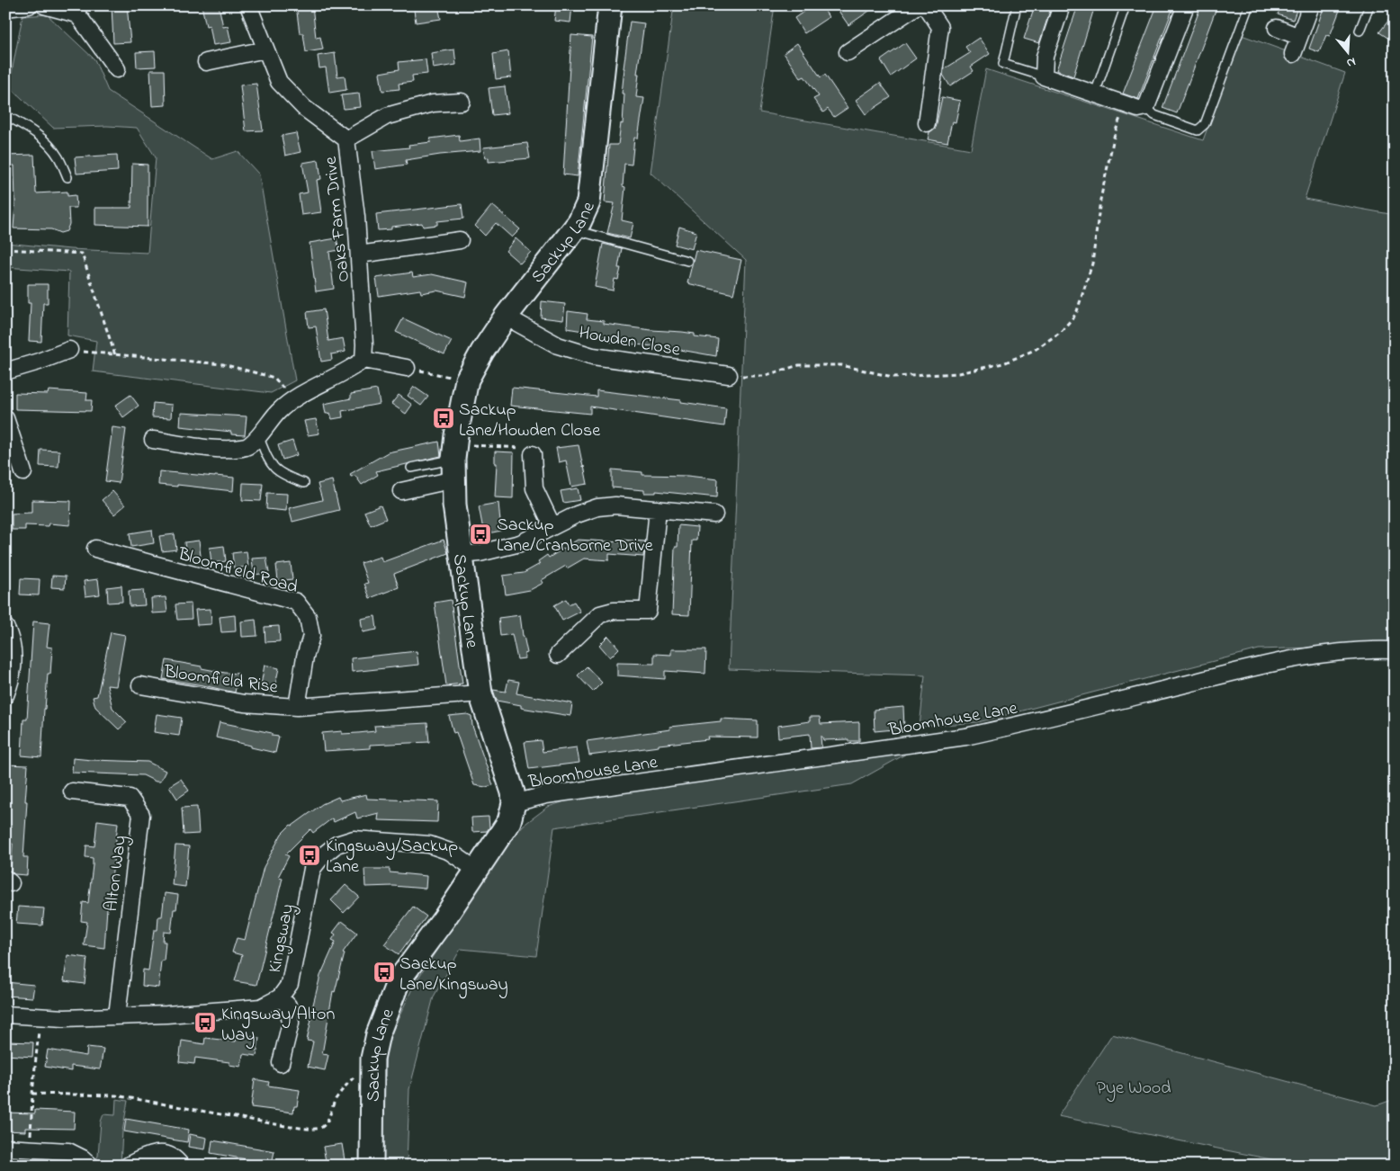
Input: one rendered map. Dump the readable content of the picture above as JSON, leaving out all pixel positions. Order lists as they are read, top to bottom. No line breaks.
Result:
{"streets":{"street":["Oaks Farm Drive","Sackup Lane","Howden Close","Bloomfield Road","Bloomfield Rise","Bloomhouse Lane","Alton Way","Kingsway"]},"crossings":[["Sackup Lane","Howden Close"],["Sackup Lane","Bloomhouse Lane"],["Sackup Lane","Kingsway"],["Bloomfield Road","Bloomfield Rise"],["Alton Way","Kingsway"]],"parks":["Pye Wood"],"places":{"bus stop":["Sackup Lane/Howden Close","Sackup Lane/Cranborne Drive","Kingsway/Sackup Lane","Sackup Lane/Kingsway","Kingsway/Alton Way"]},"north":"bottom"}
